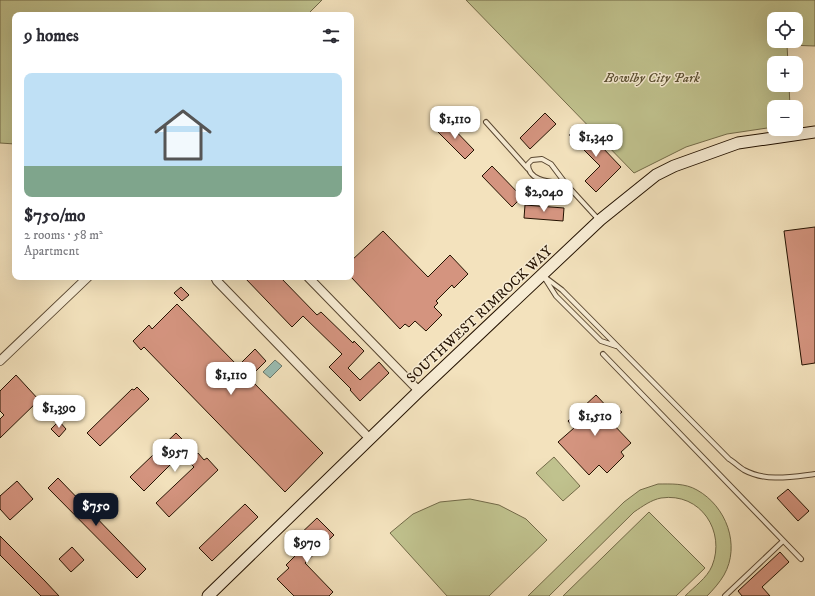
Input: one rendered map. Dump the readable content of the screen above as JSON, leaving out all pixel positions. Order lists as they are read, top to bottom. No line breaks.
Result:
{"streets":{"main road":["SOUTHWEST RIMROCK WAY"]},"parks":["Bowlby City Park"],"page":{"map_buttons":["+","−"],"heading":"9 homes","list":[{"name":"$750/mo","note":"2 rooms · 58 m² · Apartment"}],"price":["$1,110","$1,340","$2,040","$1,110","$1,390","$1,510","$957","$750","$970"]}}
